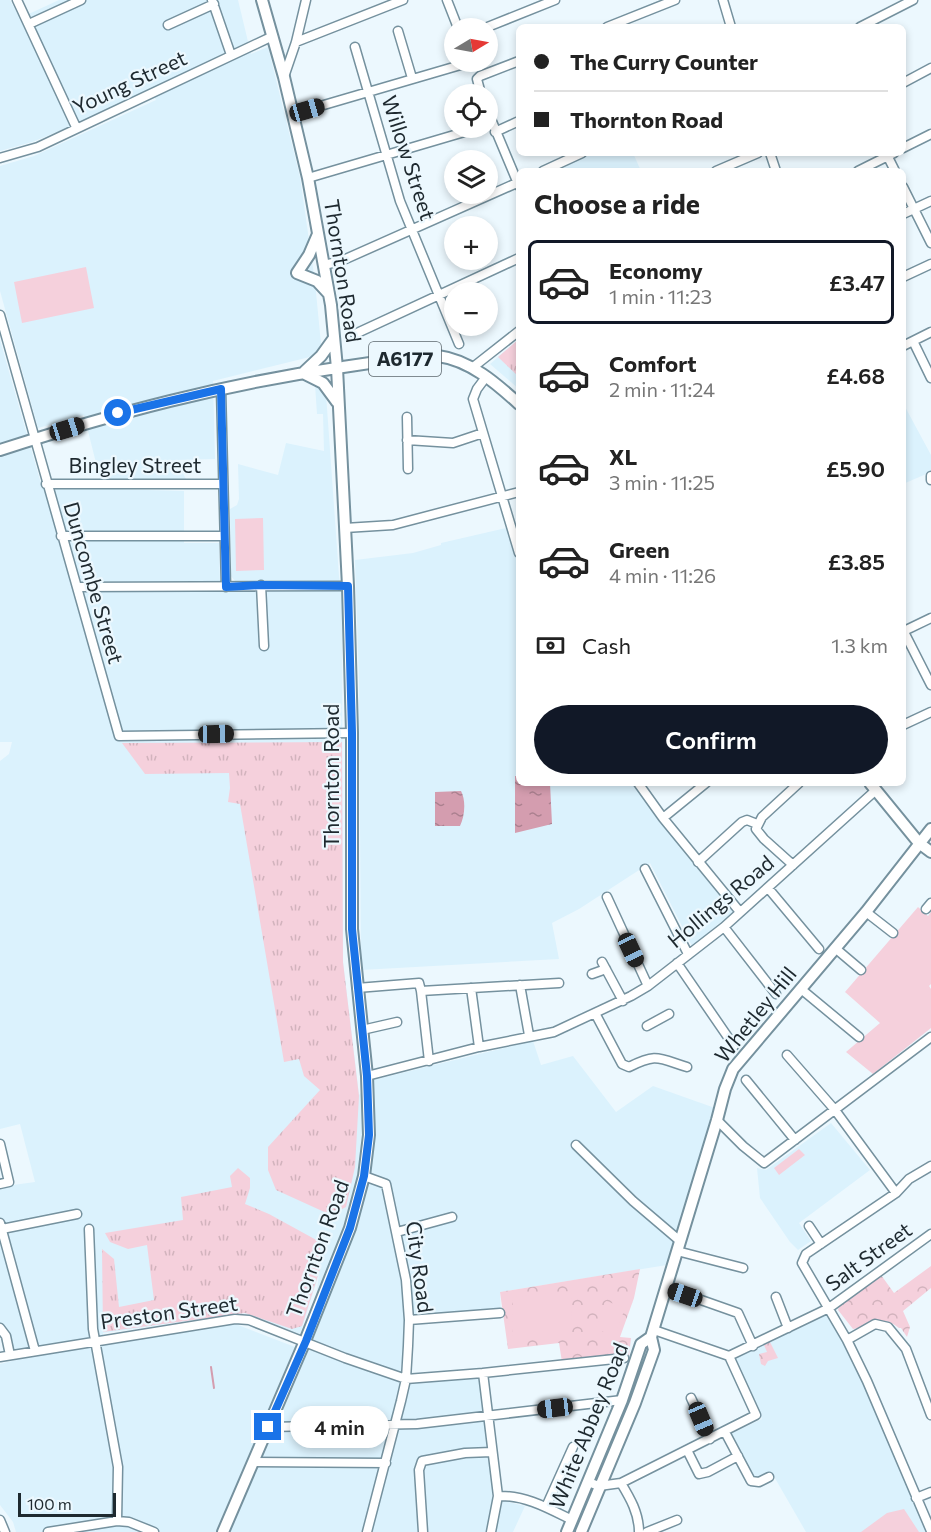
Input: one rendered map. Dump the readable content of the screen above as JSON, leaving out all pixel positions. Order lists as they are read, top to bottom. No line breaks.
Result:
{"streets":{"main road":["Thornton Road","A6177","Whetley Hill","White Abbey Road"],"street":["Young Street","Willow Street","Bingley Street","Duncombe Street","Hollings Road","Salt Street","City Road","Preston Street"]},"crossings":[["Young Street","Thornton Road"],["Thornton Road","A6177"],["Thornton Road","Duncombe Street"],["Thornton Road","Hollings Road"],["Thornton Road","City Road"],["Thornton Road","Preston Street"],["A6177","Duncombe Street"],["Bingley Street","Duncombe Street"],["Whetley Hill","White Abbey Road"],["City Road","Preston Street"]],"scale_bar":"100 m","north":"right","page":{"map_buttons":["+","−"],"banner":["The Curry Counter","Thornton Road"],"heading":"Choose a ride","list":[{"name":"Economy","note":"1 min · 11:23","value":"£3.47"},{"name":"Comfort","note":"2 min · 11:24","value":"£4.68"},{"name":"XL","note":"3 min · 11:25","value":"£5.90"},{"name":"Green","note":"4 min · 11:26","value":"£3.85"}],"pay":["Cash","1.3 km"],"buttons":"Confirm","bubble":"4 min","scale":"100 m"}}
